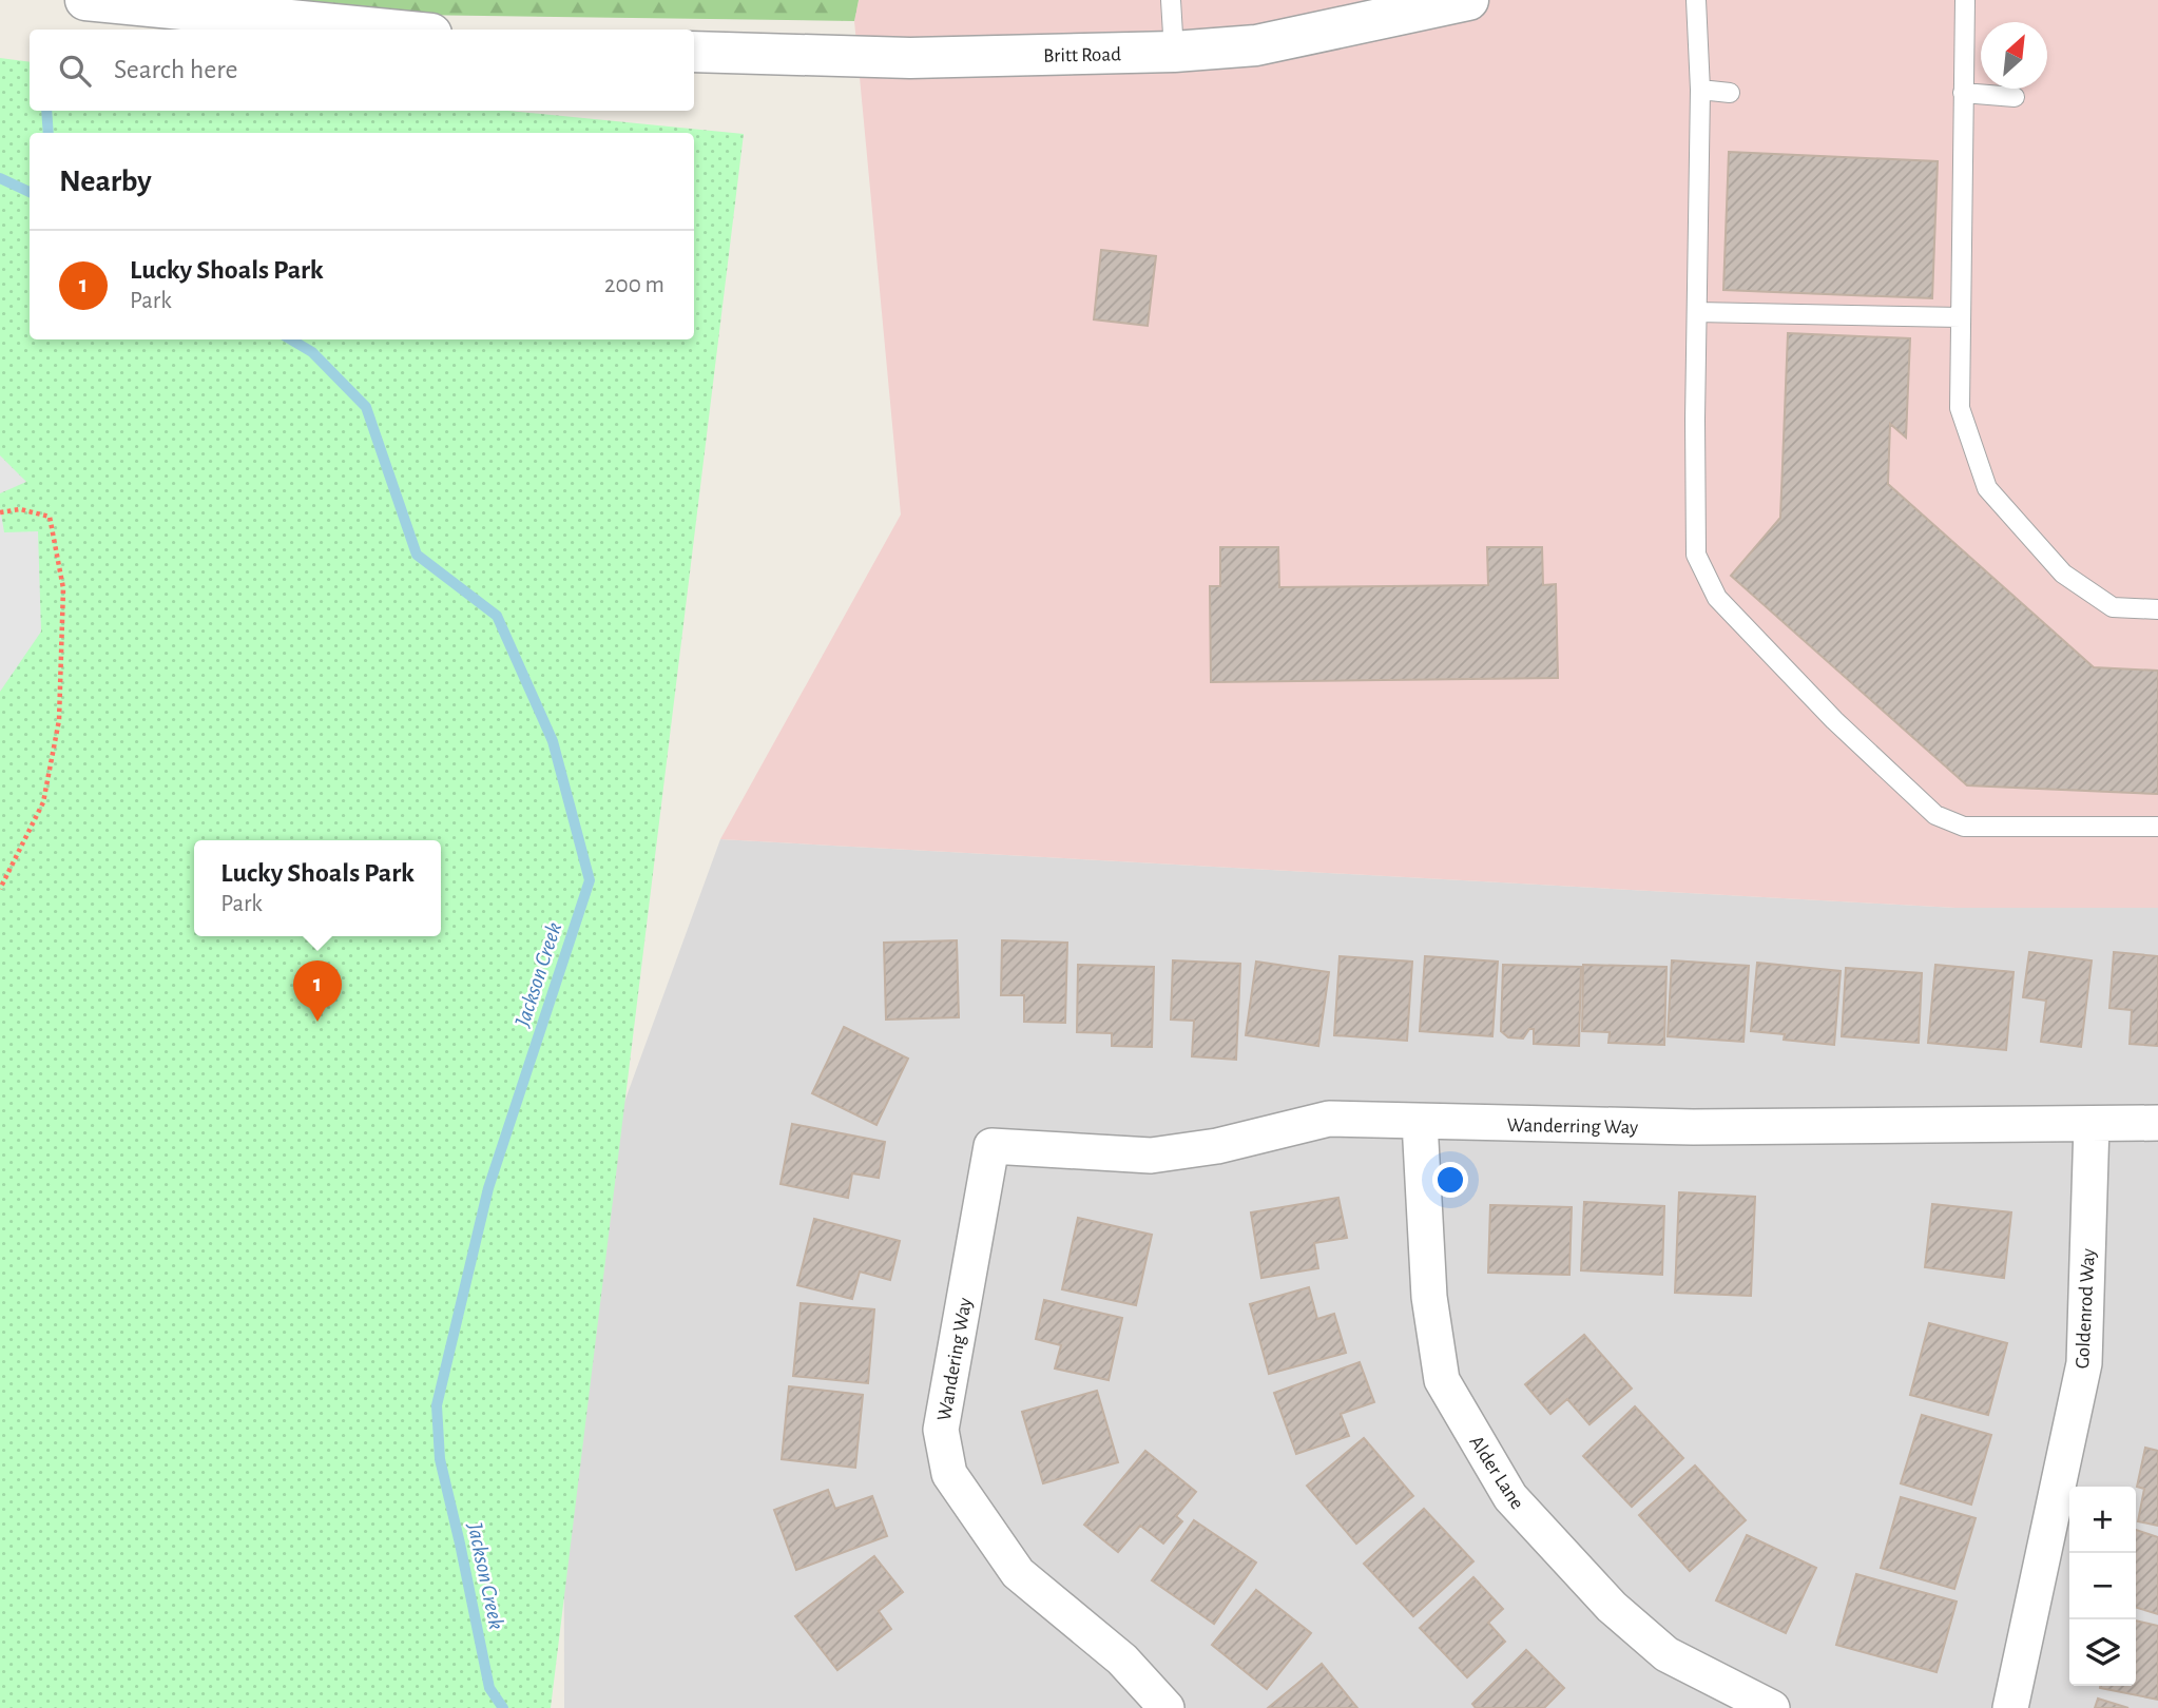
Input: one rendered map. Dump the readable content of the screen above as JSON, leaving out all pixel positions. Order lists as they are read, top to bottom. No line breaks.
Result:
{"streets":{"street":["Britt Road","Wanderring Way","Goldenrod Way","Wandering Way","Alder Lane"]},"crossings":[["Wanderring Way","Goldenrod Way"],["Wanderring Way","Wandering Way"],["Wanderring Way","Alder Lane"]],"water":["Jackson Creek"],"north":"top right","page":{"search":"Search here","heading":"Nearby","list":[{"mark":"1","name":"Lucky Shoals Park","note":"Park","value":"200 m"}],"popup":["Lucky Shoals Park","Park"],"pins":"1","map_buttons":["+","−"]}}
